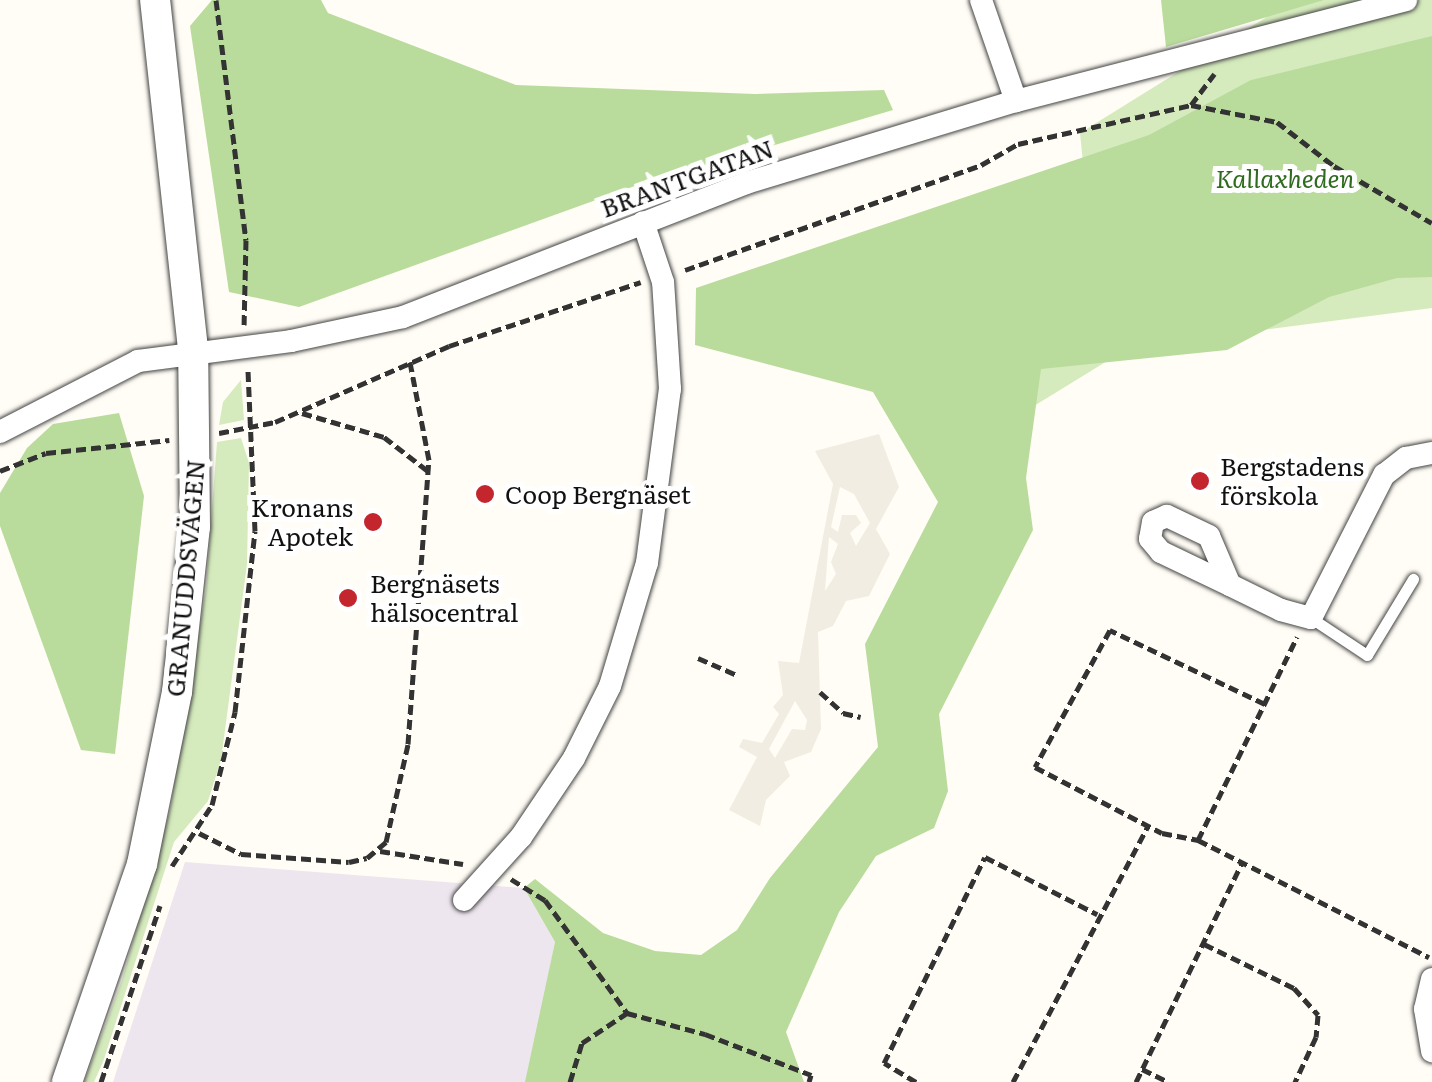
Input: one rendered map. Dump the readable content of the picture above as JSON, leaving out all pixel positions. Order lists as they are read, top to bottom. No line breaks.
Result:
{"streets":{"street":["BRANTGATAN","GRANUDDSVÄGEN"]},"crossings":[["BRANTGATAN","GRANUDDSVÄGEN"]],"parks":["Kallaxheden"],"places":["Bergstadens förskola","Coop Bergnäset","Kronans Apotek","Bergnäsets hälsocentral"]}
